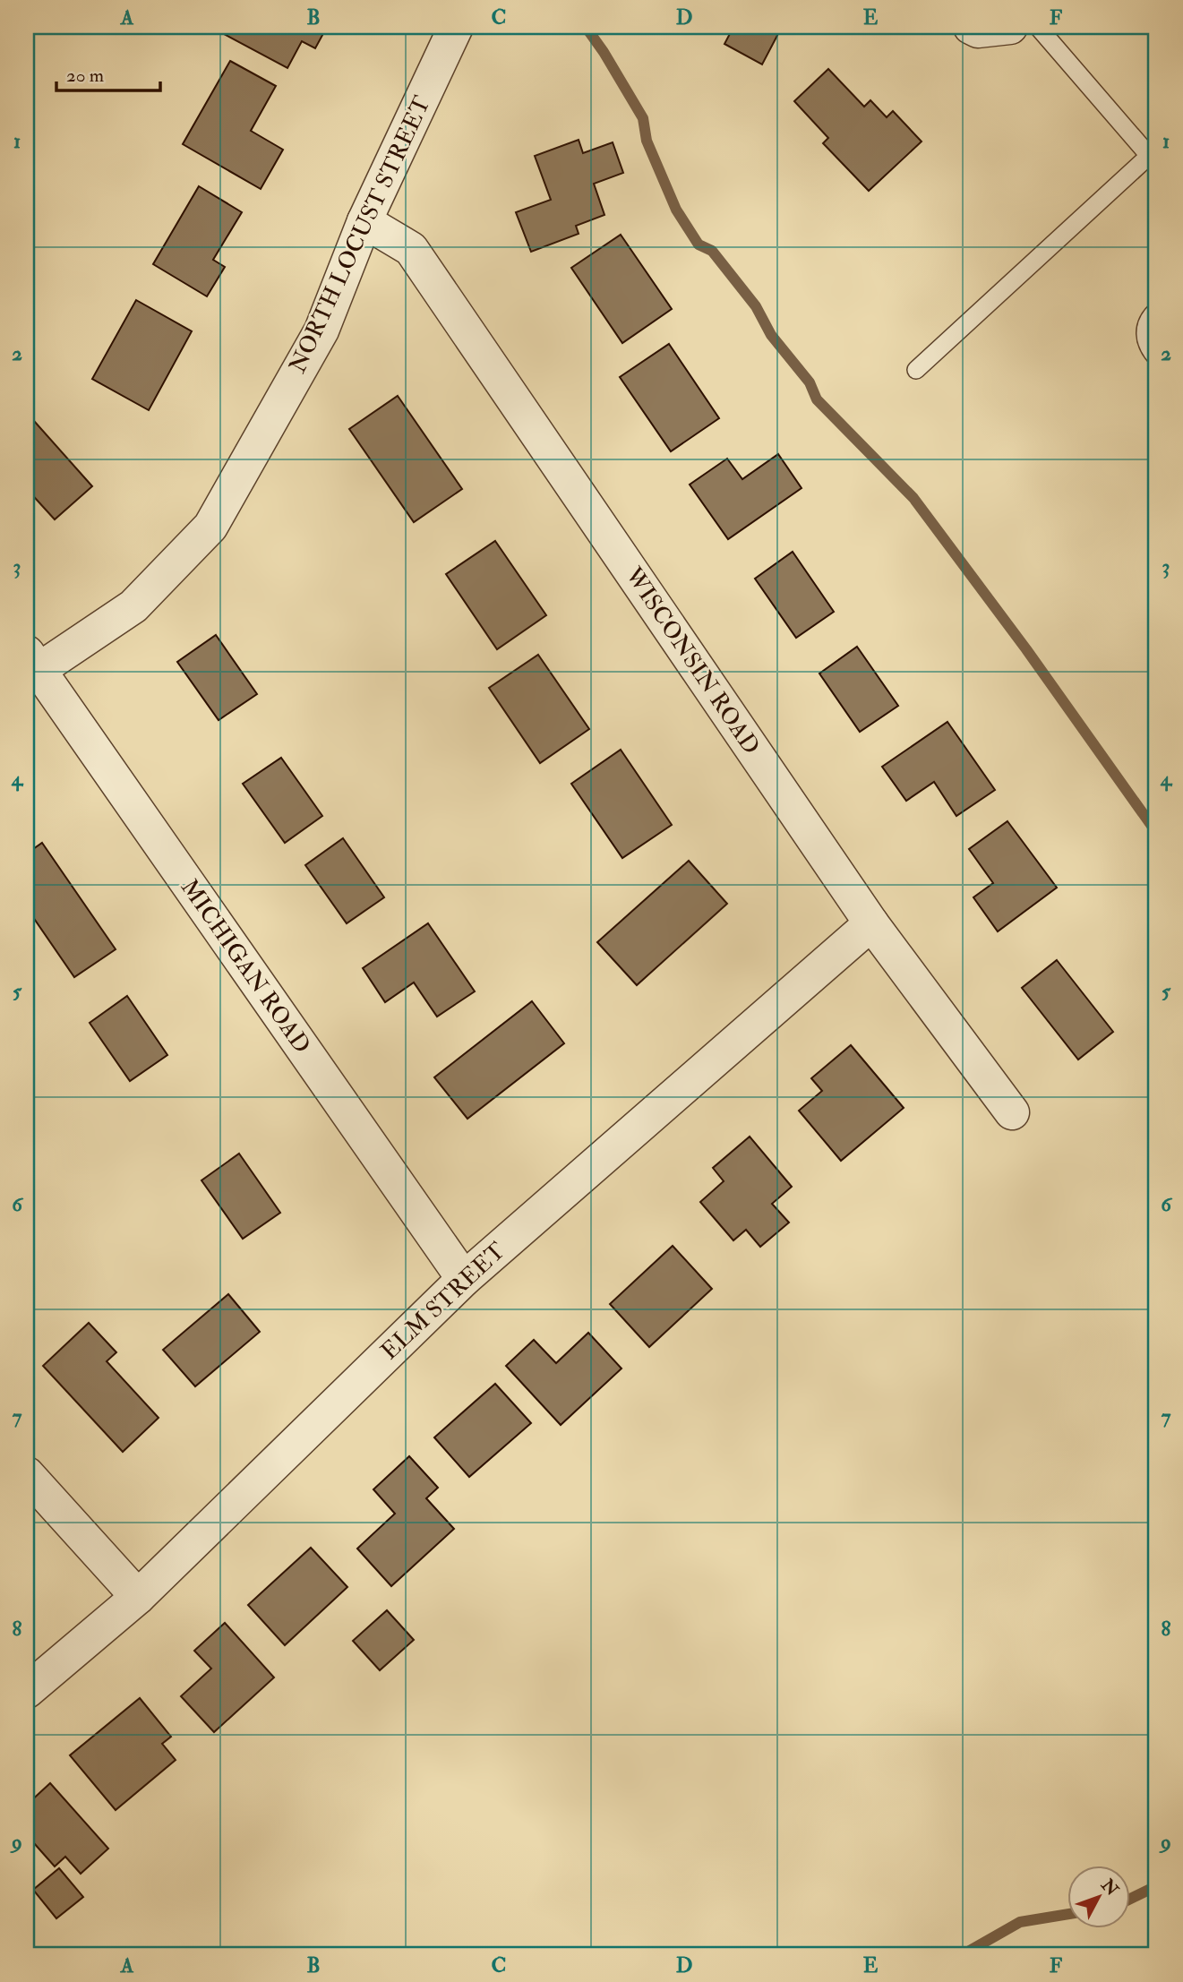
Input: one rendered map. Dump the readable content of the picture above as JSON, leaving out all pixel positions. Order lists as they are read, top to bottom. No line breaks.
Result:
{"streets":{"street":["NORTH LOCUST STREET","WISCONSIN ROAD","MICHIGAN ROAD","ELM STREET"]},"crossings":[["NORTH LOCUST STREET","WISCONSIN ROAD"],["NORTH LOCUST STREET","MICHIGAN ROAD"],["WISCONSIN ROAD","ELM STREET"],["MICHIGAN ROAD","ELM STREET"]],"scale_bar":"20 m","north":"top right","grid":{"columns":["A","B","C","D","E","F"],"rows":["1","2","3","4","5","6","7","8","9"]}}
